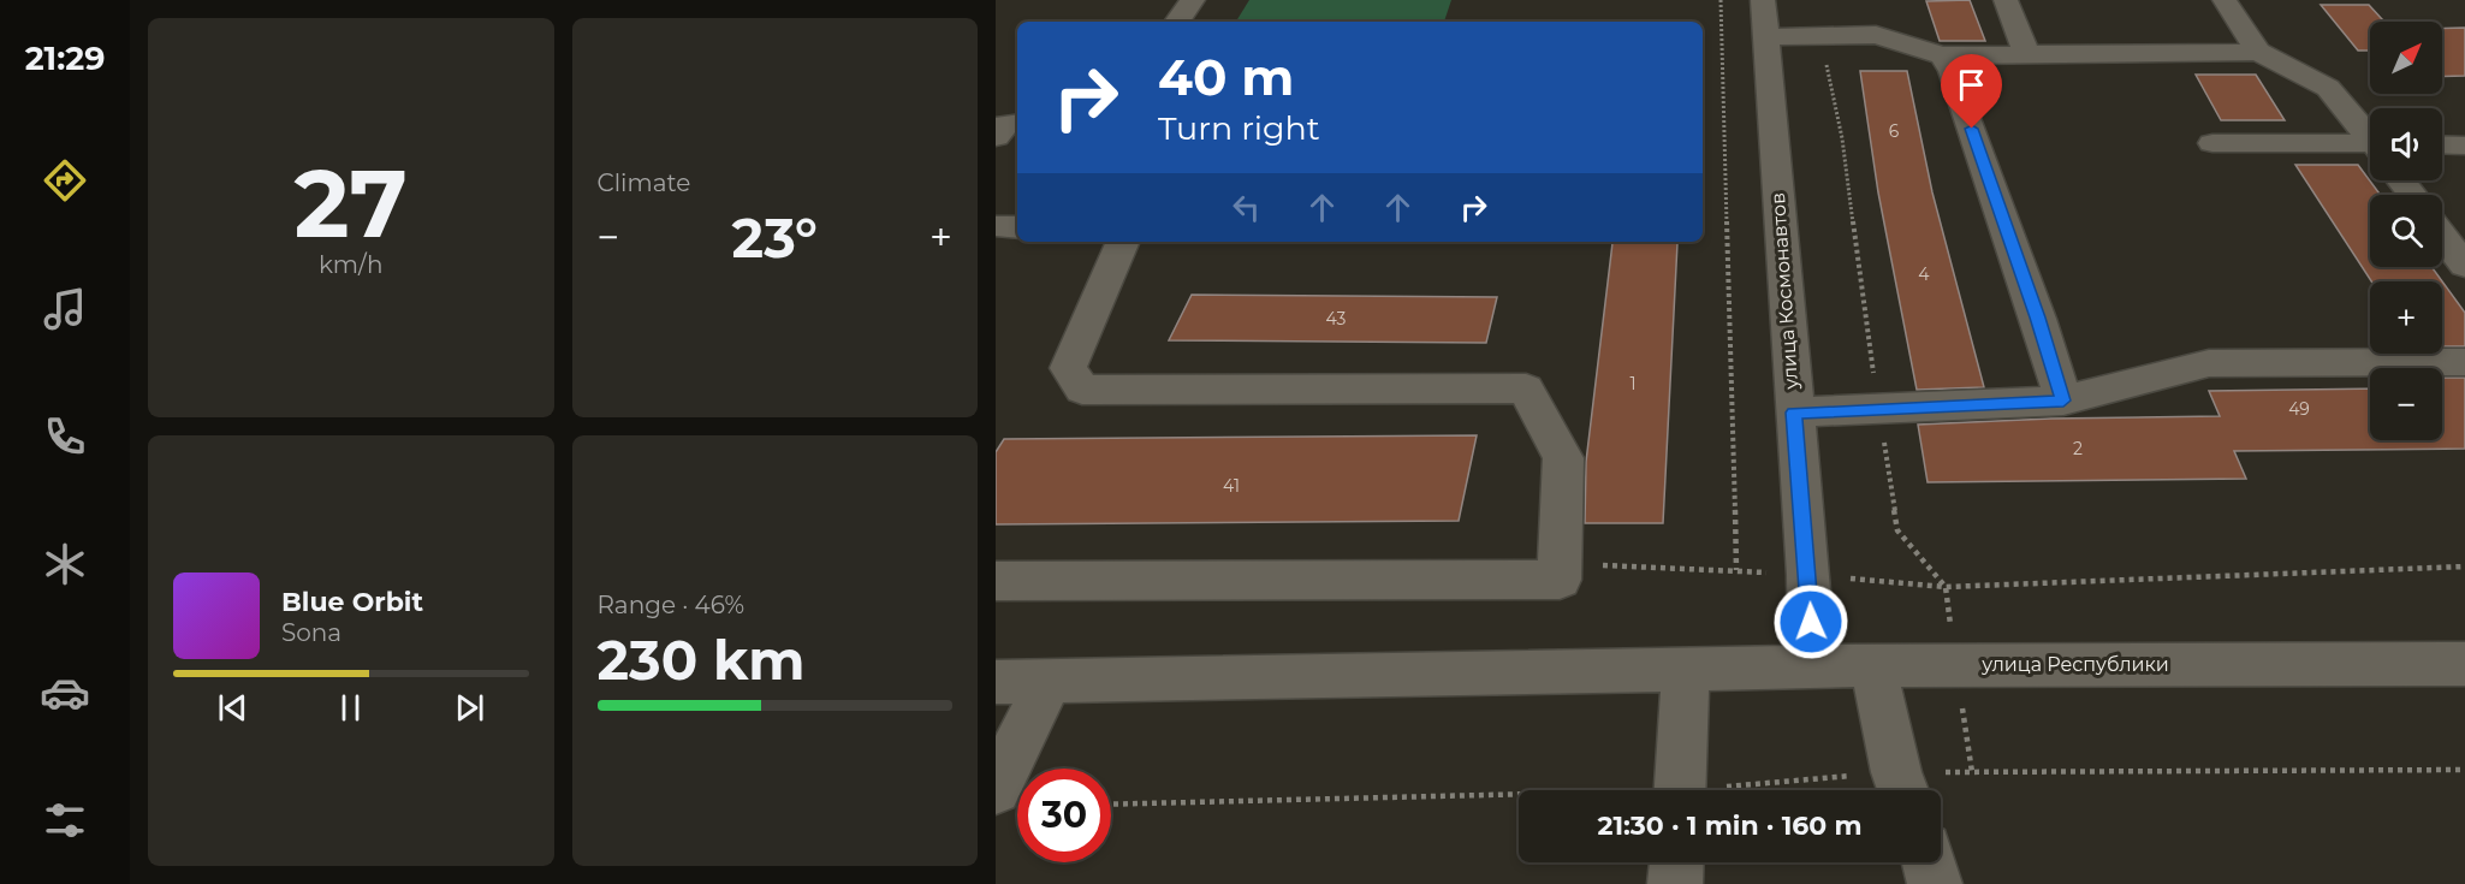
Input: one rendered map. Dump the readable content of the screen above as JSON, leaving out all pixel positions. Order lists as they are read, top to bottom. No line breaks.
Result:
{"streets":{"street":["улица Космонавтов","улица Республики"]},"crossings":[["улица Космонавтов","улица Республики"]],"house_numbers":["6","4","43","1","49","2","41"],"north":"top right","page":{"tabs":"21:29","tile":[["27","km/h"],"Climate",["Range · 46%","230 km"]],"map_buttons":["+","−"],"turn":["40 m","Turn right"],"heat":["−","23°","+"],"song":["Blue Orbit","Sona"],"limit":"30","trip":"21:30 · 1 min · 160 m"}}
